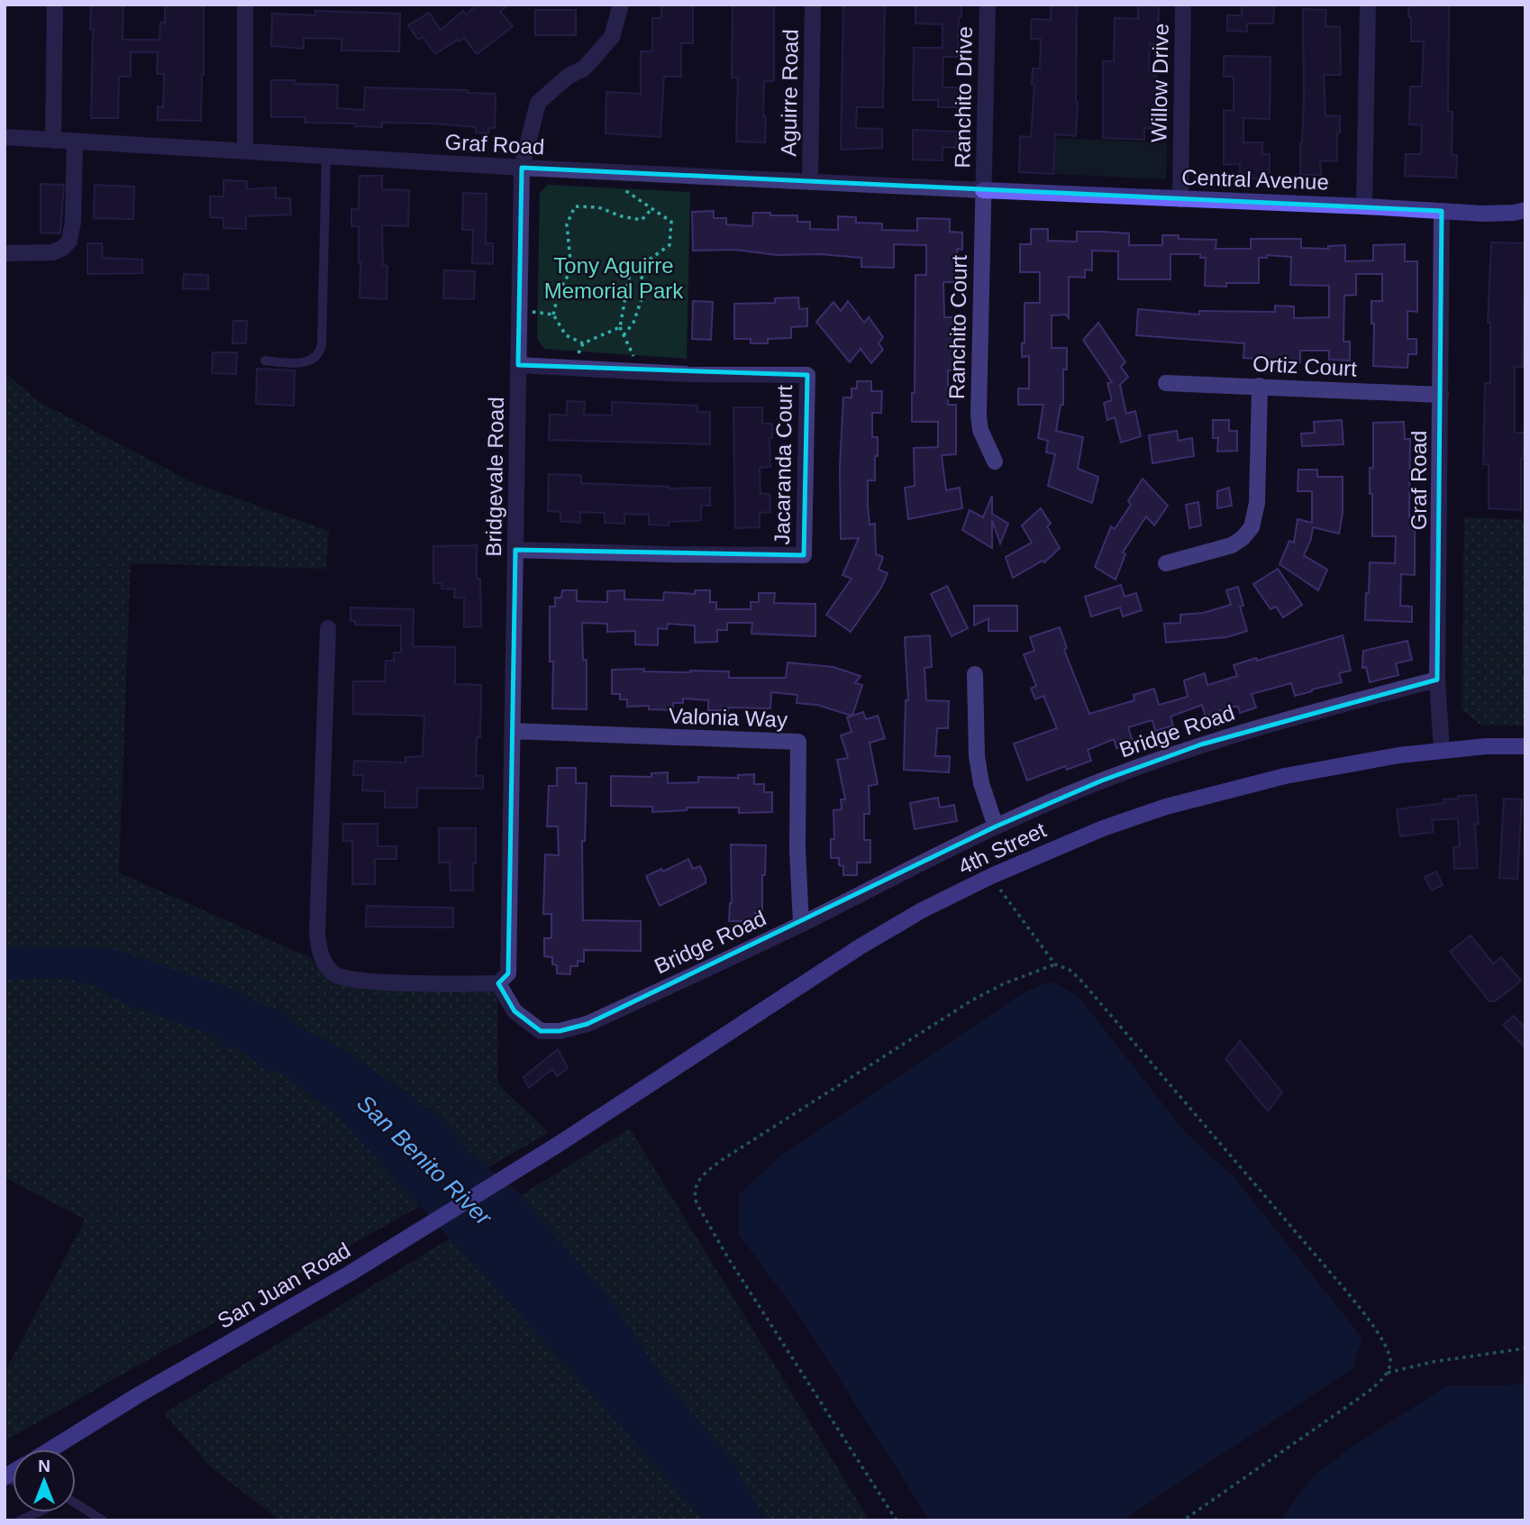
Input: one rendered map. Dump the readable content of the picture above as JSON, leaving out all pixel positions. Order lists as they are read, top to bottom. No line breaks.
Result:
{"streets":{"main road":["Central Avenue","4th Street","San Juan Road"],"street":["Willow Drive","Aguirre Road","Ranchito Drive","Graf Road","Ranchito Court","Ortiz Court","Jacaranda Court","Bridgevale Road","Valonia Way","Bridge Road"]},"crossings":[["Willow Drive","Central Avenue"],["Aguirre Road","Graf Road"],["Ranchito Drive","Graf Road"],["Ranchito Drive","Central Avenue"],["Ranchito Drive","Ranchito Court"],["Graf Road","Central Avenue"],["Graf Road","Ranchito Court"],["Graf Road","Ortiz Court"],["Graf Road","Bridgevale Road"],["Graf Road","Bridge Road"],["Graf Road","4th Street"],["Central Avenue","Ranchito Court"],["Jacaranda Court","Bridgevale Road"],["Bridgevale Road","Valonia Way"],["Bridgevale Road","Bridge Road"],["Valonia Way","Bridge Road"],["4th Street","San Juan Road"]],"water":["San Benito River"],"parks":["Tony Aguirre Memorial Park"],"north":"top"}
